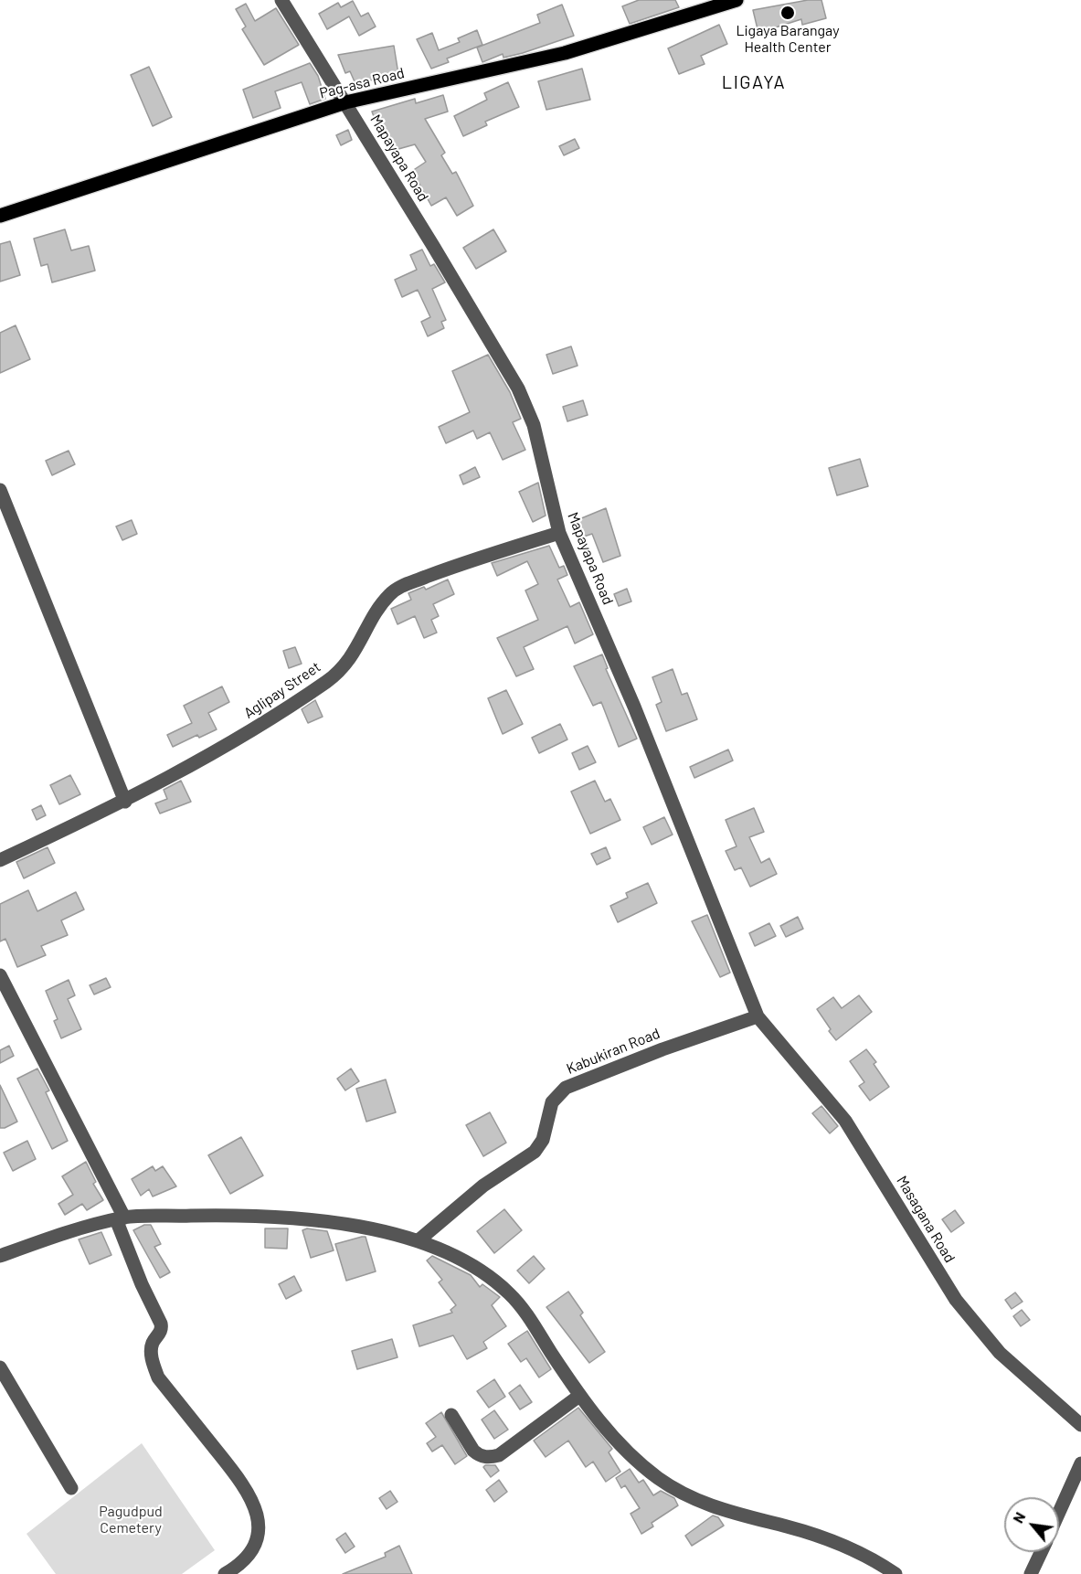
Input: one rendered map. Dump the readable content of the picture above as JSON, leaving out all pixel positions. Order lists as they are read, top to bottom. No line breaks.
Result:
{"streets":{"main road":["Pag-asa Road"],"street":["Mapayapa Road","Aglipay Street","Kabukiran Road","Masagana Road"]},"crossings":[["Pag-asa Road","Mapayapa Road"],["Mapayapa Road","Aglipay Street"],["Mapayapa Road","Kabukiran Road"],["Mapayapa Road","Masagana Road"],["Kabukiran Road","Masagana Road"]],"districts":["LIGAYA"],"parks":["Pagudpud Cemetery"],"places":["Ligaya Barangay Health Center"],"north":"top left"}
